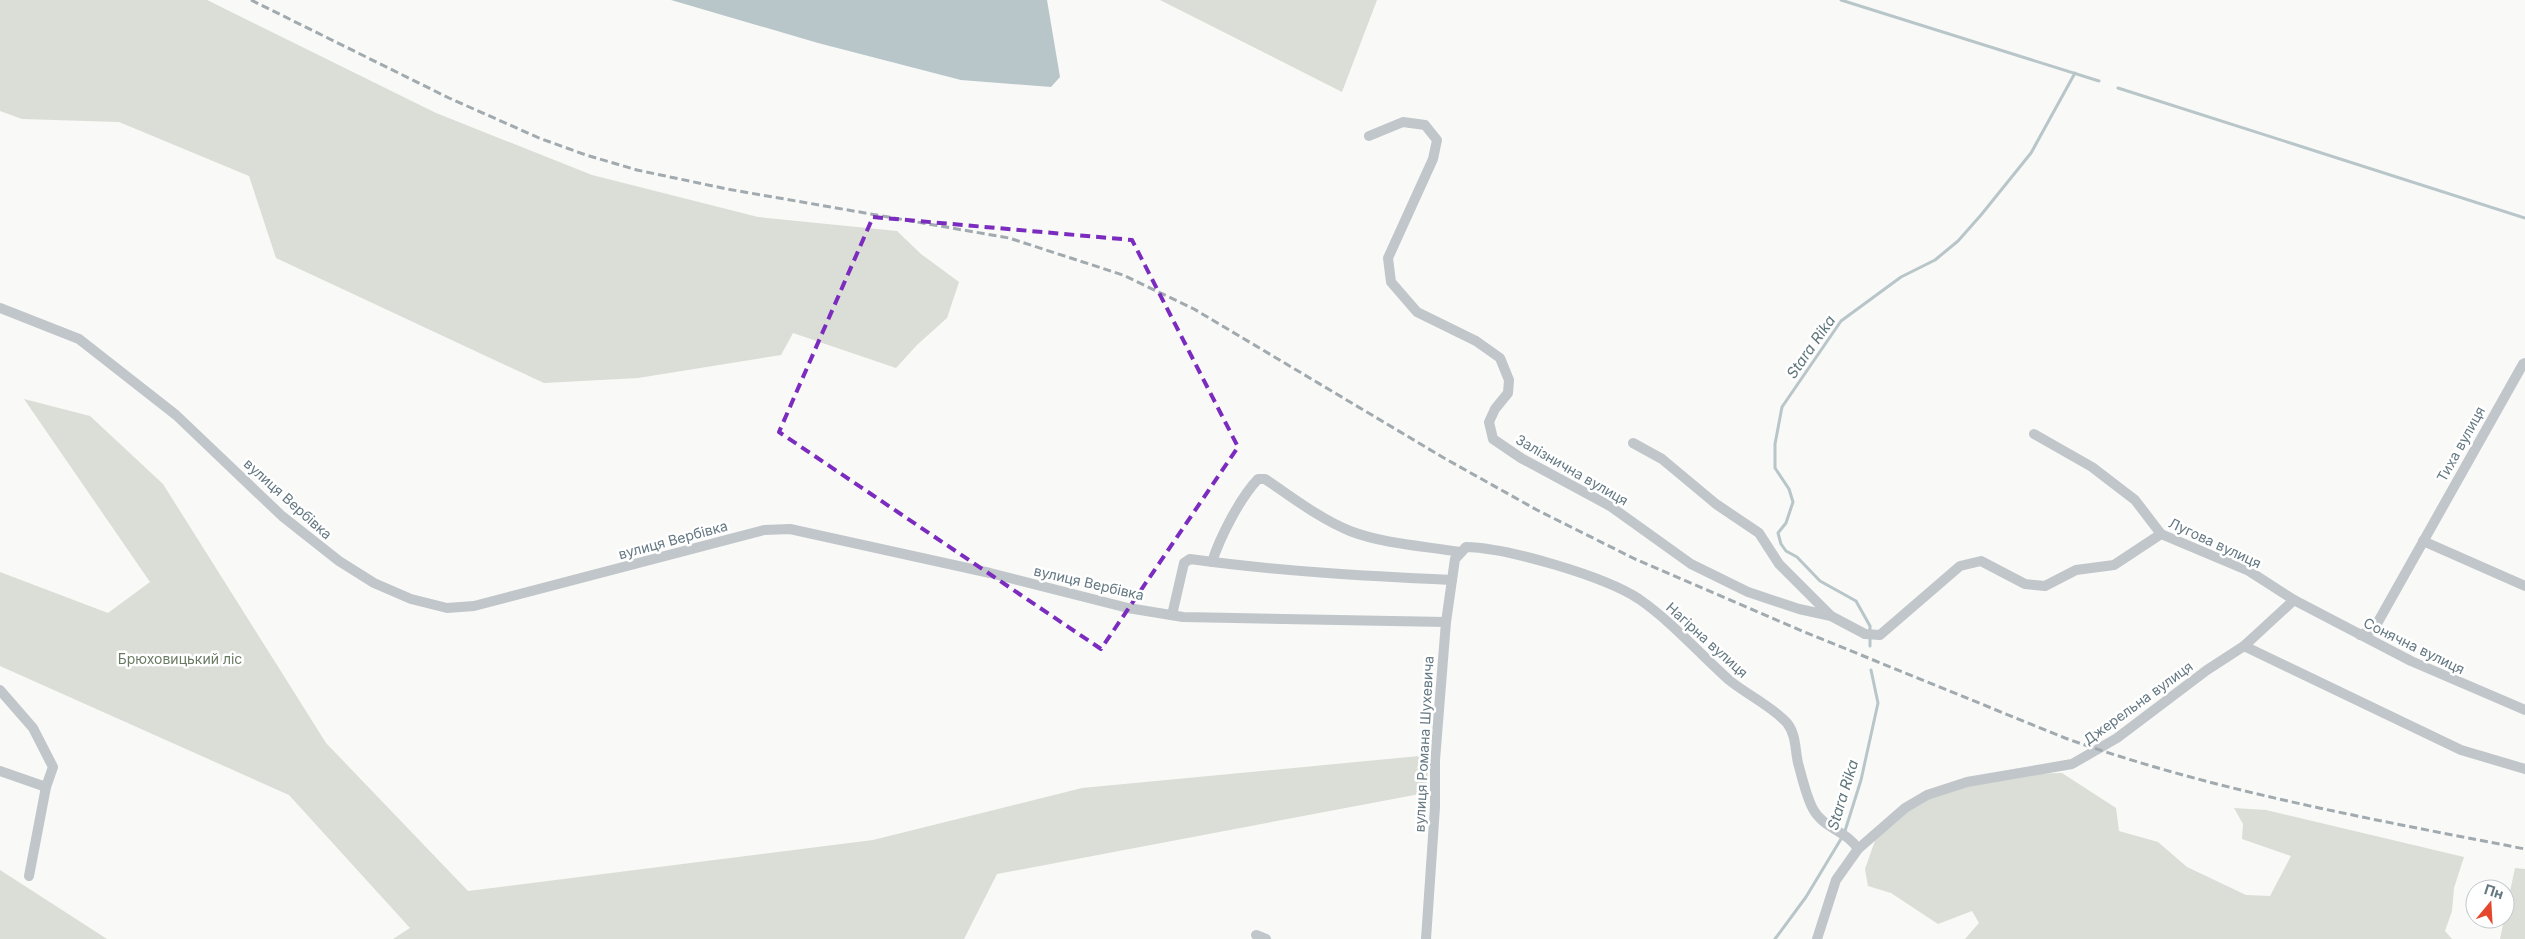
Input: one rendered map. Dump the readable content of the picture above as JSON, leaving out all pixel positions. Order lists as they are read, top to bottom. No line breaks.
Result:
{"streets":{"street":["Тиха вулиця","Залізнична вулиця","вулиця Вербівка","Лугова вулиця","Нагірна вулиця","Сонячна вулиця","Джерельна вулиця","вулиця Романа Шухевича"]},"crossings":[["Тиха вулиця","Сонячна вулиця"],["Залізнична вулиця","Лугова вулиця"],["вулиця Вербівка","вулиця Романа Шухевича"],["Лугова вулиця","Сонячна вулиця"],["Лугова вулиця","Джерельна вулиця"],["Нагірна вулиця","Джерельна вулиця"],["Нагірна вулиця","вулиця Романа Шухевича"],["Сонячна вулиця","Джерельна вулиця"]],"water":["Stara Rika"],"parks":["Брюховицький ліс"],"north":"top"}
